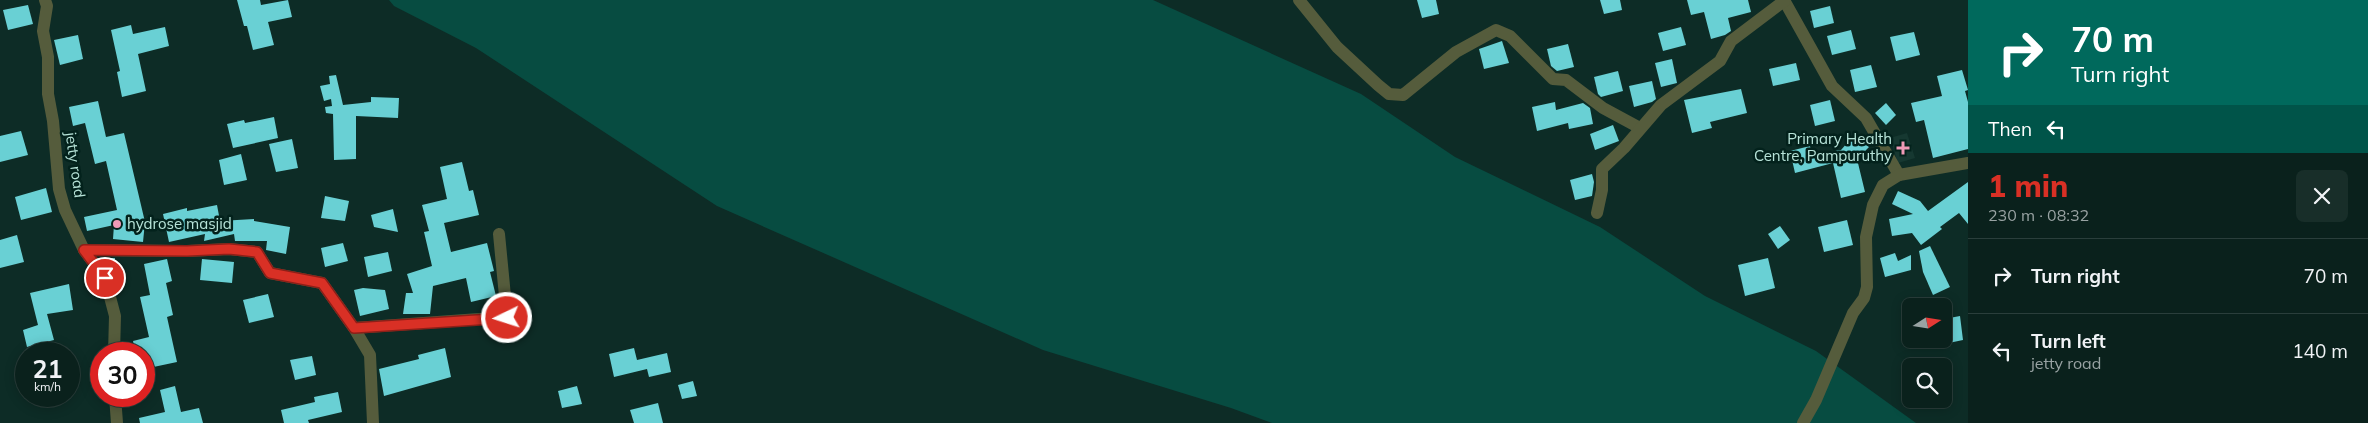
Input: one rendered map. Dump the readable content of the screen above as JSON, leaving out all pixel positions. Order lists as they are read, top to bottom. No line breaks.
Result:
{"streets":{"street":["jetty road"]},"places":{"health":["Primary Health Centre, Pampuruthy"],"other":["hydrose masjid"]},"north":"right","page":{"turn":["70 m","Turn right"],"then":"Then","heading":["1 min","230 m · 08:32"],"list":[{"name":"Turn right","value":"70 m"},{"name":"Turn left","note":"jetty road","value":"140 m"}],"speed":"21 km/h","limit":"30"}}
